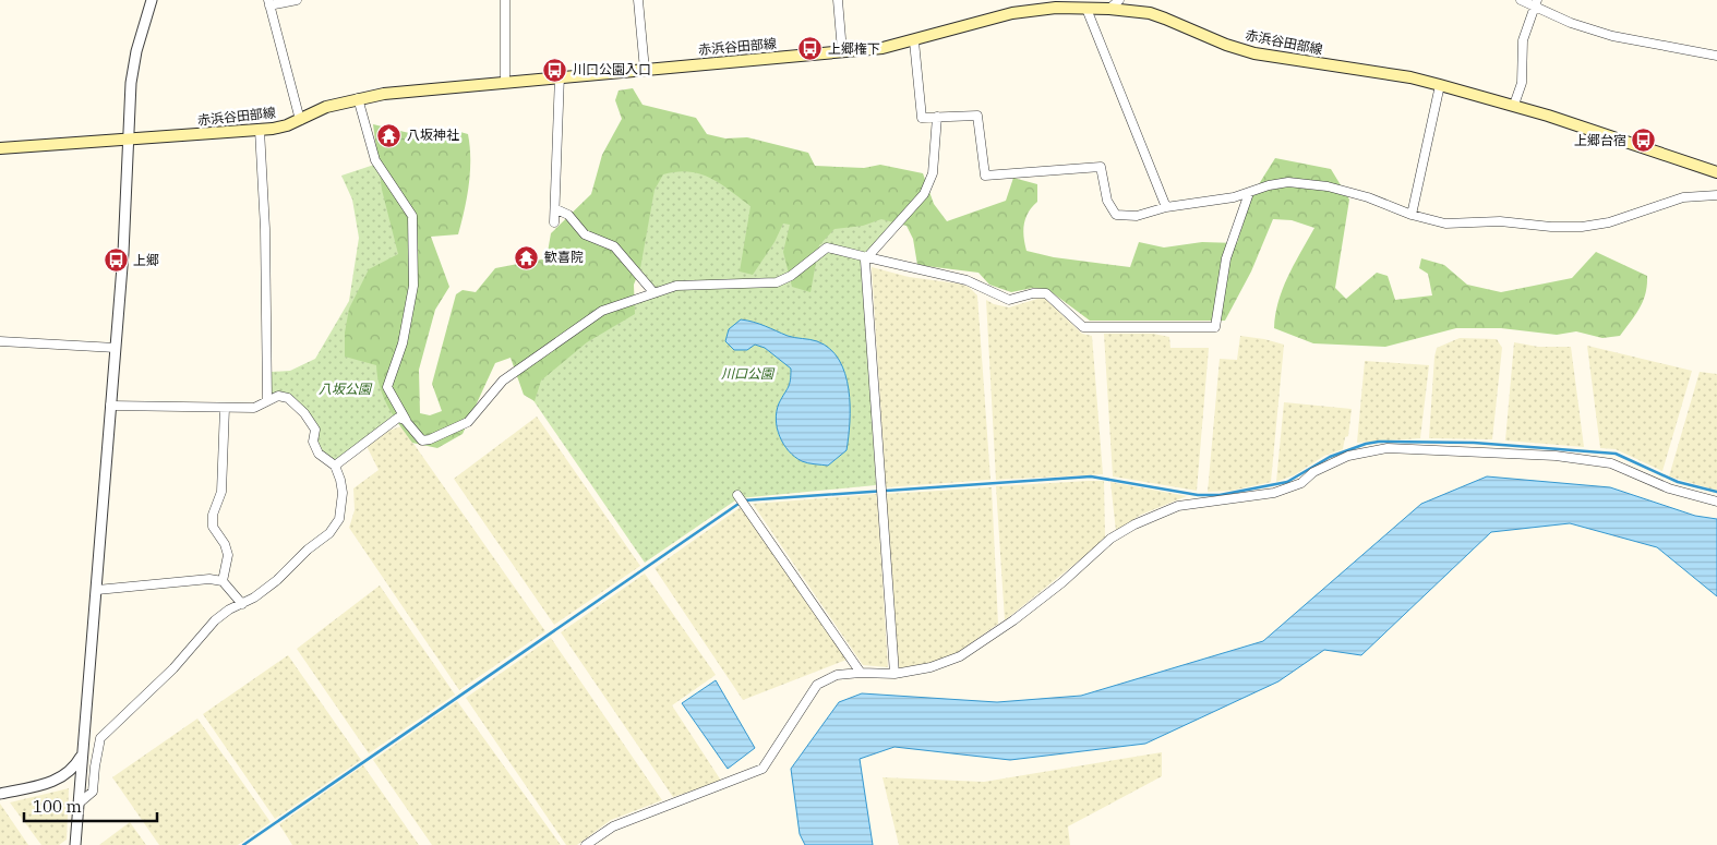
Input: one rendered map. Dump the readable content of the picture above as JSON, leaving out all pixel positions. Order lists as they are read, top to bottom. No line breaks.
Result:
{"streets":{"main road":["赤浜谷田部線"]},"parks":["川口公園","八坂公園"],"places":{"bus stop":["上郷権下","川口公園入口","上郷台宿","上郷"],"temple":["八坂神社","歓喜院"]},"scale_bar":"100 m"}
